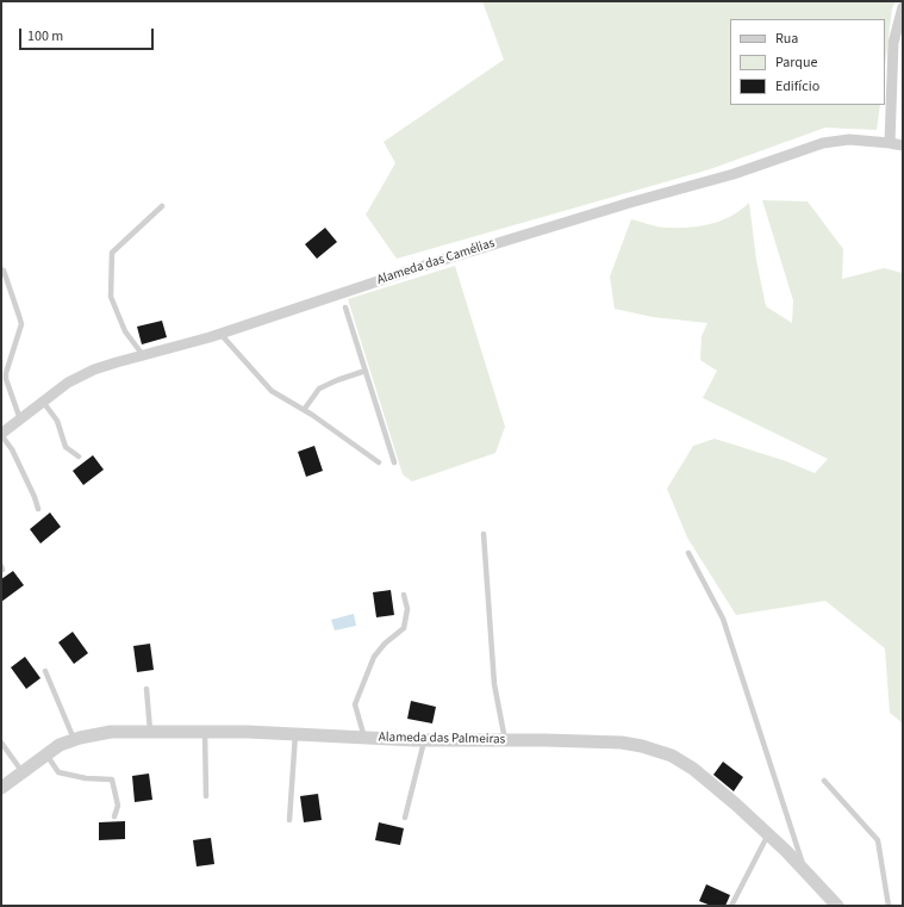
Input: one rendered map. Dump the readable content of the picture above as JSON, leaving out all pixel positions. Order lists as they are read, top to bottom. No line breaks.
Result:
{"streets":{"street":["Alameda das Camélias","Alameda das Palmeiras"]},"legend":["Rua","Parque","Edifício"],"scale_bar":"100 m"}
